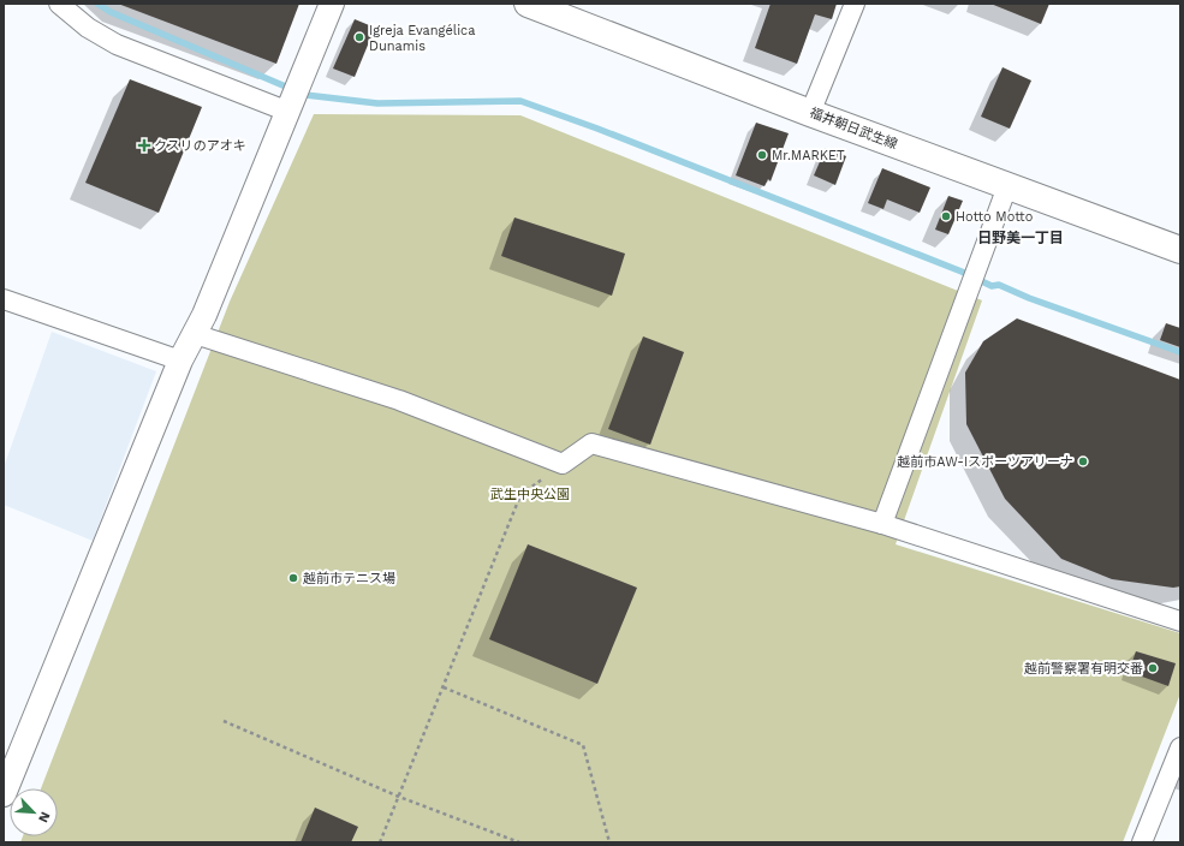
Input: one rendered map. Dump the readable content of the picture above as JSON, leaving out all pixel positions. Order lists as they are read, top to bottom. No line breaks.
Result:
{"streets":{"main road":["福井朝日武生線"]},"districts":["日野美一丁目"],"parks":["武生中央公園"],"places":{"other":["Igreja Evangélica Dunamis","Mr.MARKET","Hotto Motto","越前市AW-Iスポーツアリーナ","越前市テニス場","越前警察署有明交番"],"health":["クスリのアオキ"]},"north":"bottom right"}
